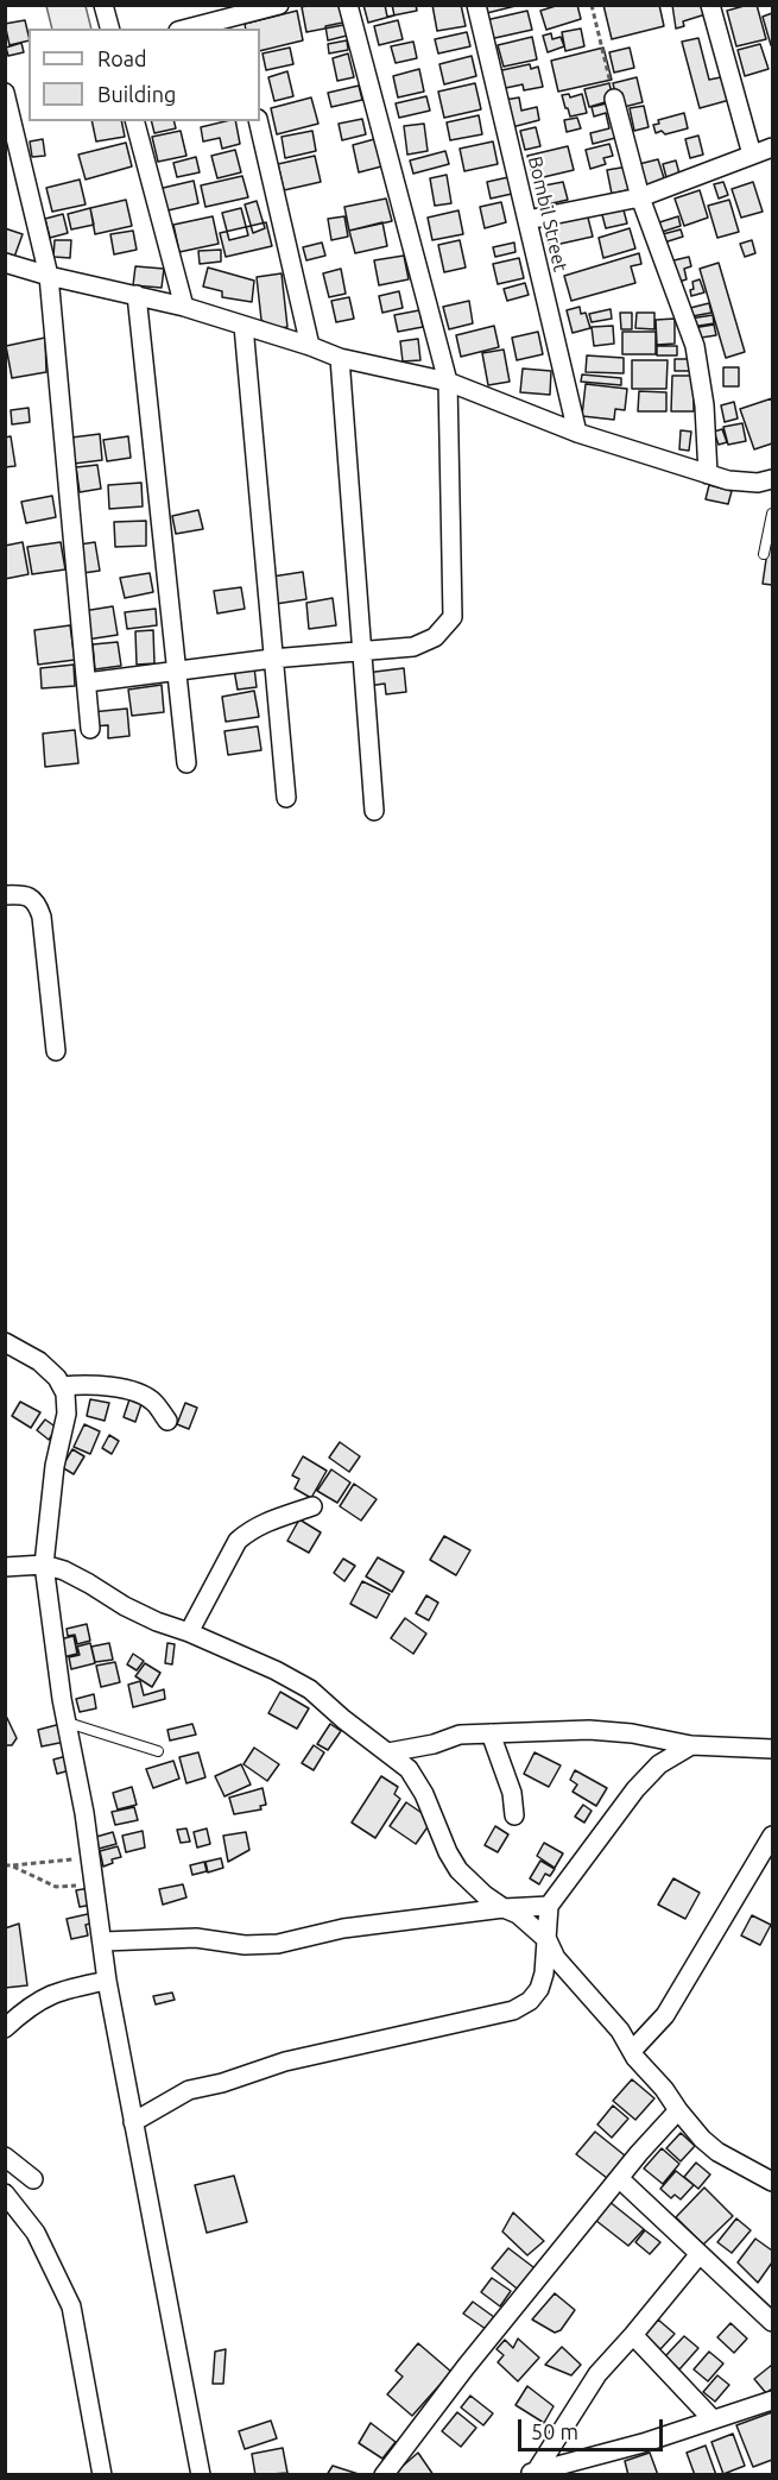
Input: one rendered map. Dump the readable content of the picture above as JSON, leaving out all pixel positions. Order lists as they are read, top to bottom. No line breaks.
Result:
{"streets":{"street":["Bombil Street"]},"legend":["Road","Building"],"scale_bar":"50 m"}
